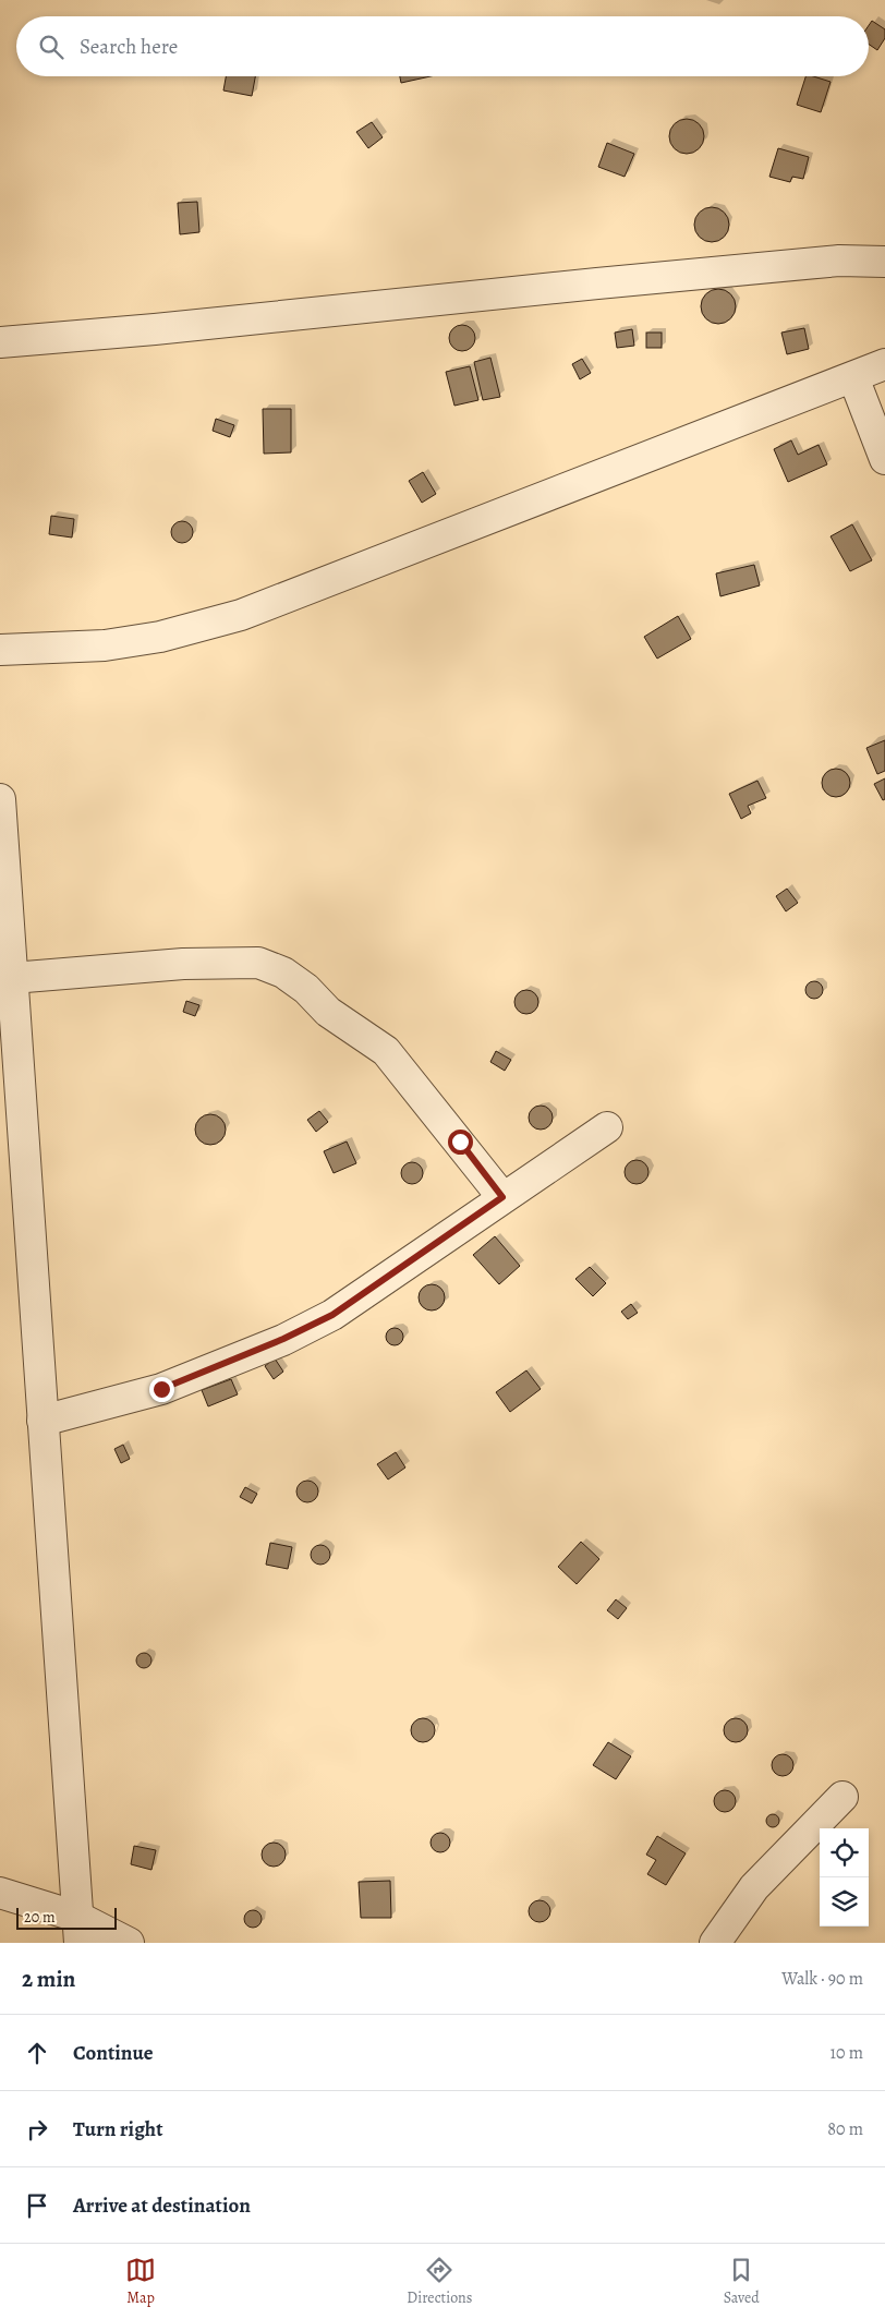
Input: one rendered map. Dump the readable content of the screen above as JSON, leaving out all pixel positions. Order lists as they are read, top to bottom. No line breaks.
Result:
{"scale_bar":"20 m","page":{"search":"Search here","scale":"20 m","heading":["2 min","Walk · 90 m"],"list":[["Continue","10 m"],["Turn right","80 m"],"Arrive at destination"],"nav":["Map","Directions","Saved"]}}
